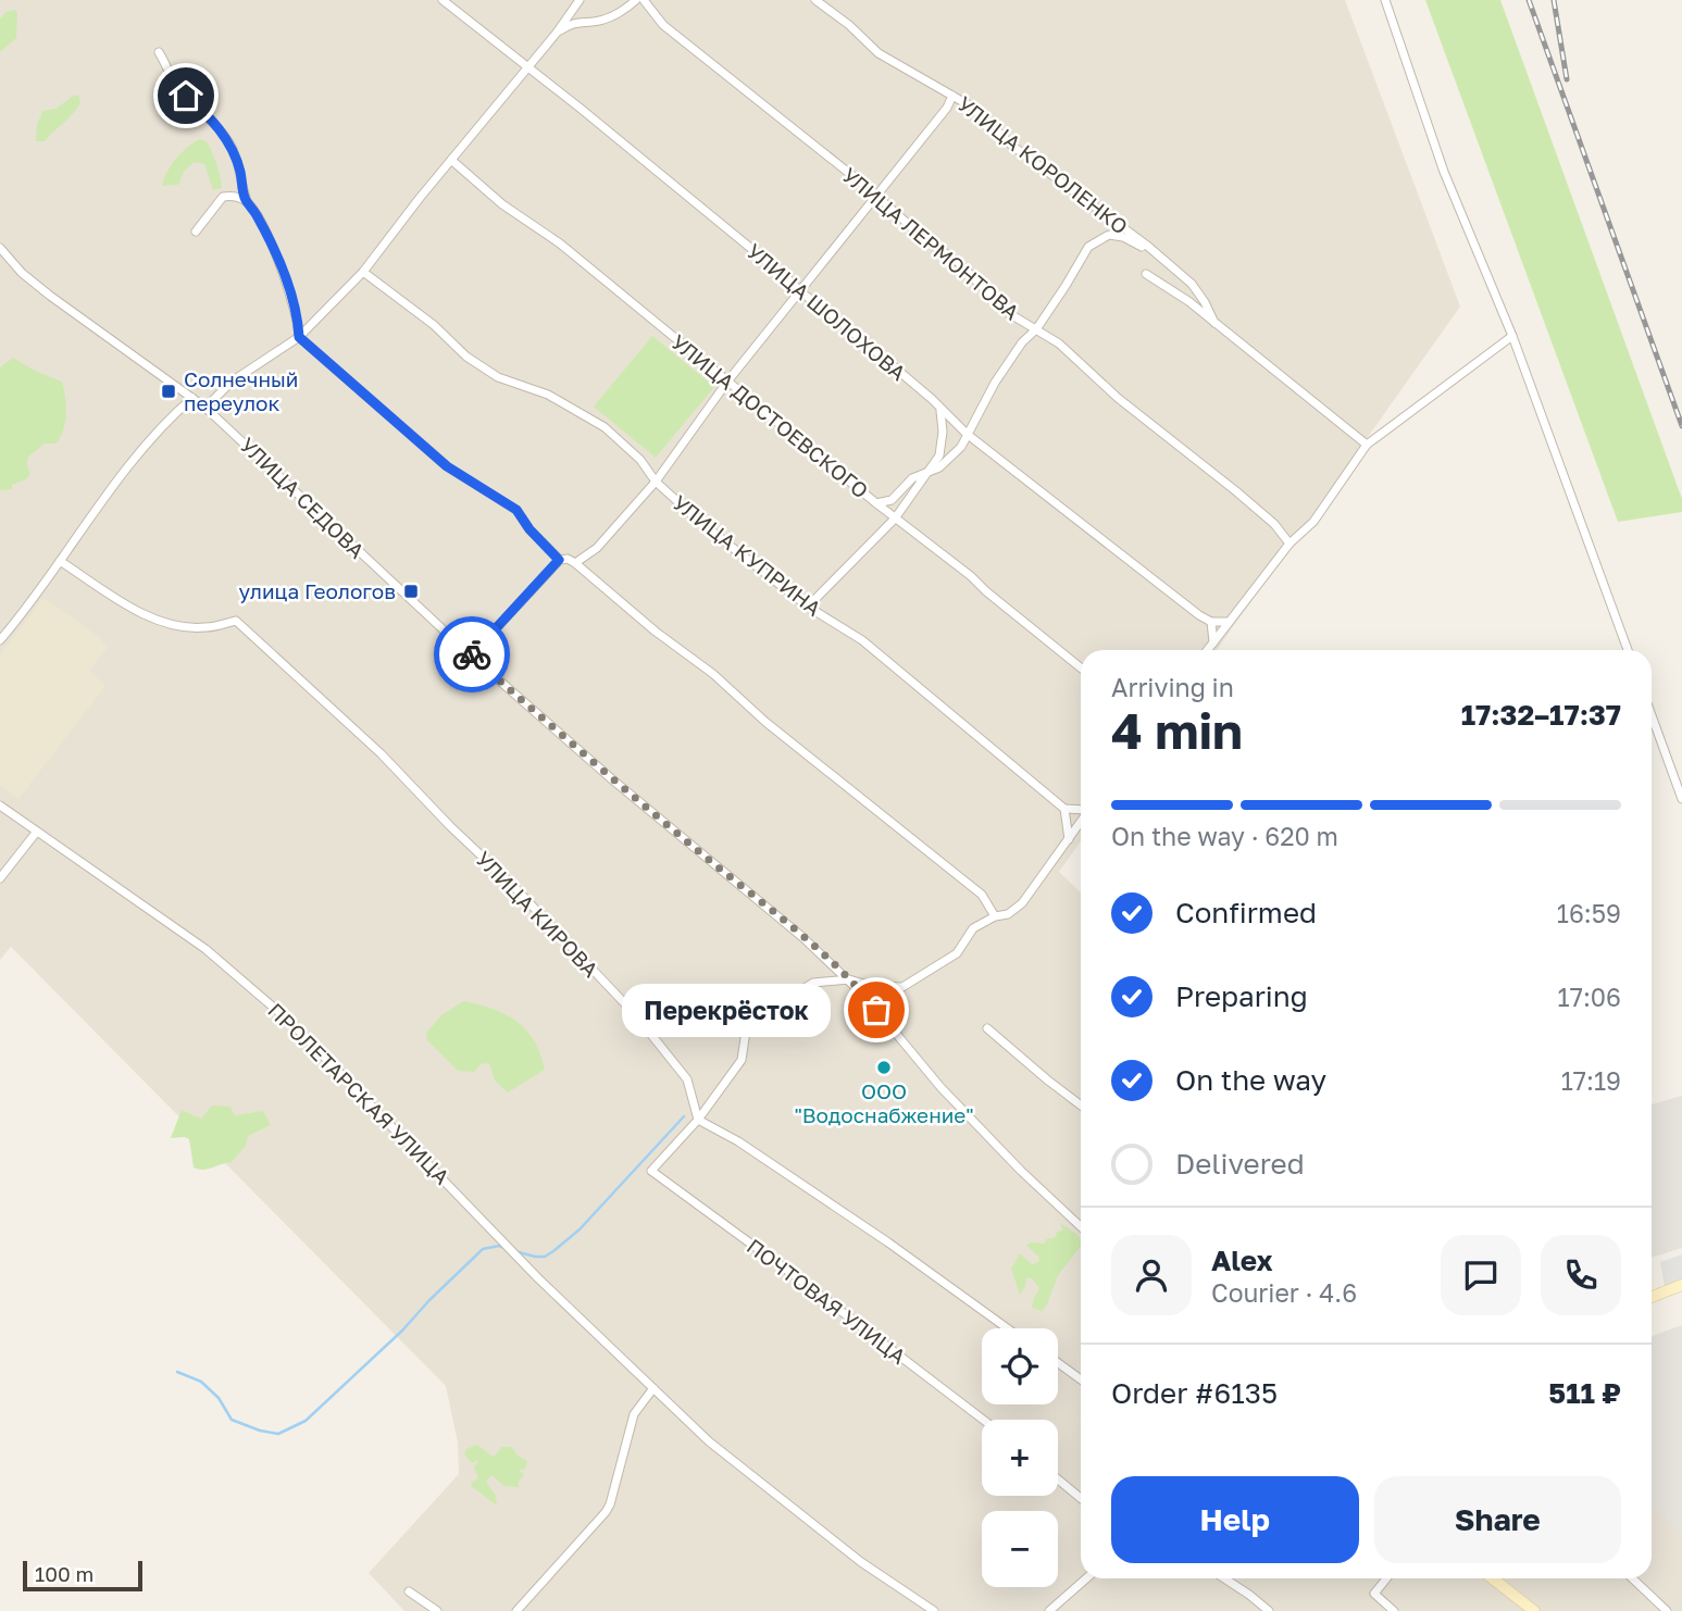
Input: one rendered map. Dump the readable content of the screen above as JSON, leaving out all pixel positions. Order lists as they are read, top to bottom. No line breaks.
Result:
{"streets":{"street":["УЛИЦА КОРОЛЕНКО","УЛИЦА ЛЕРМОНТОВА","УЛИЦА ШОЛОХОВА","УЛИЦА ДОСТОЕВСКОГО","УЛИЦА СЕДОВА","УЛИЦА КУПРИНА","УЛИЦА КИРОВА","ПРОЛЕТАРСКАЯ УЛИЦА","ПОЧТОВАЯ УЛИЦА"]},"crossings":[["УЛИЦА КИРОВА","ПОЧТОВАЯ УЛИЦА"]],"places":{"transit":["Солнечный переулок","улица Геологов"],"other":["Перекрёсток","ООО \"Водоснабжение\""]},"scale_bar":"100 m","page":{"heading":["4 min","Arriving in","17:32–17:37"],"panel":["Alex","Courier · 4.6","Order #6135","511 ₽"],"bar":"On the way · 620 m","list":[["Confirmed","16:59"],["Preparing","17:06"],["On the way","17:19"],"Delivered"],"bubble":"Перекрёсток","map_buttons":["+","−"],"buttons":["Help","Share"],"scale":"100 m"}}
